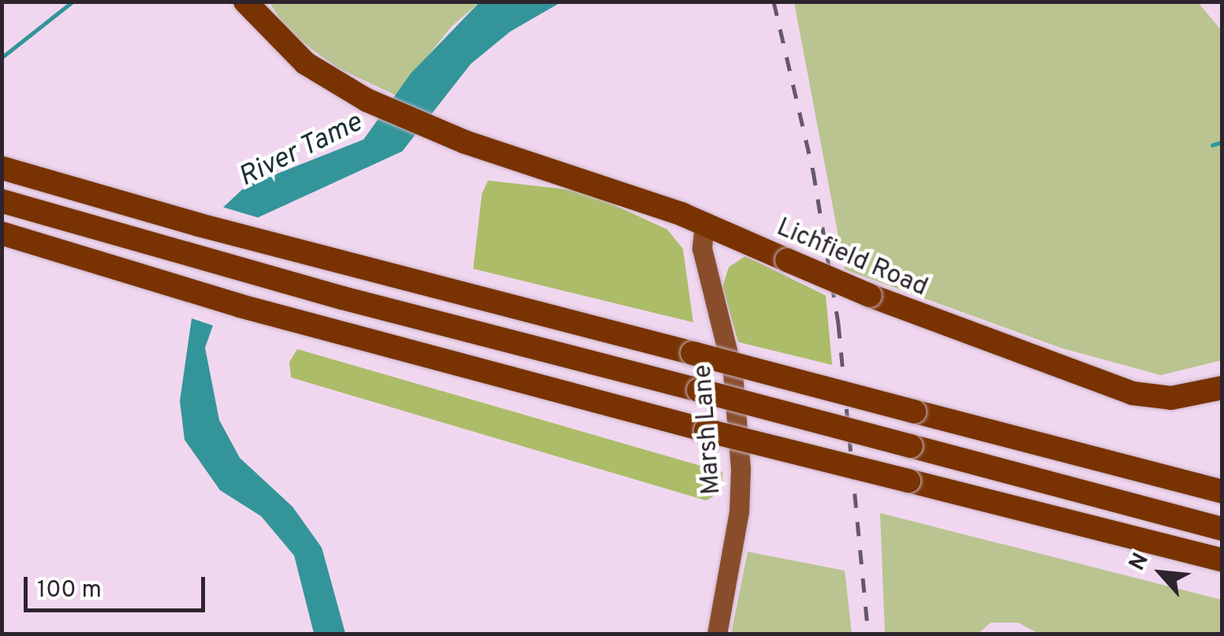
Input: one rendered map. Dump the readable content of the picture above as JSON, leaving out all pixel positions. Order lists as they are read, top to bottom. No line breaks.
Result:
{"streets":{"highway":["Lichfield Road"],"main road":["Marsh Lane"]},"crossings":[["Lichfield Road","Marsh Lane"]],"water":["River Tame"],"scale_bar":"100 m","north":"top left"}
